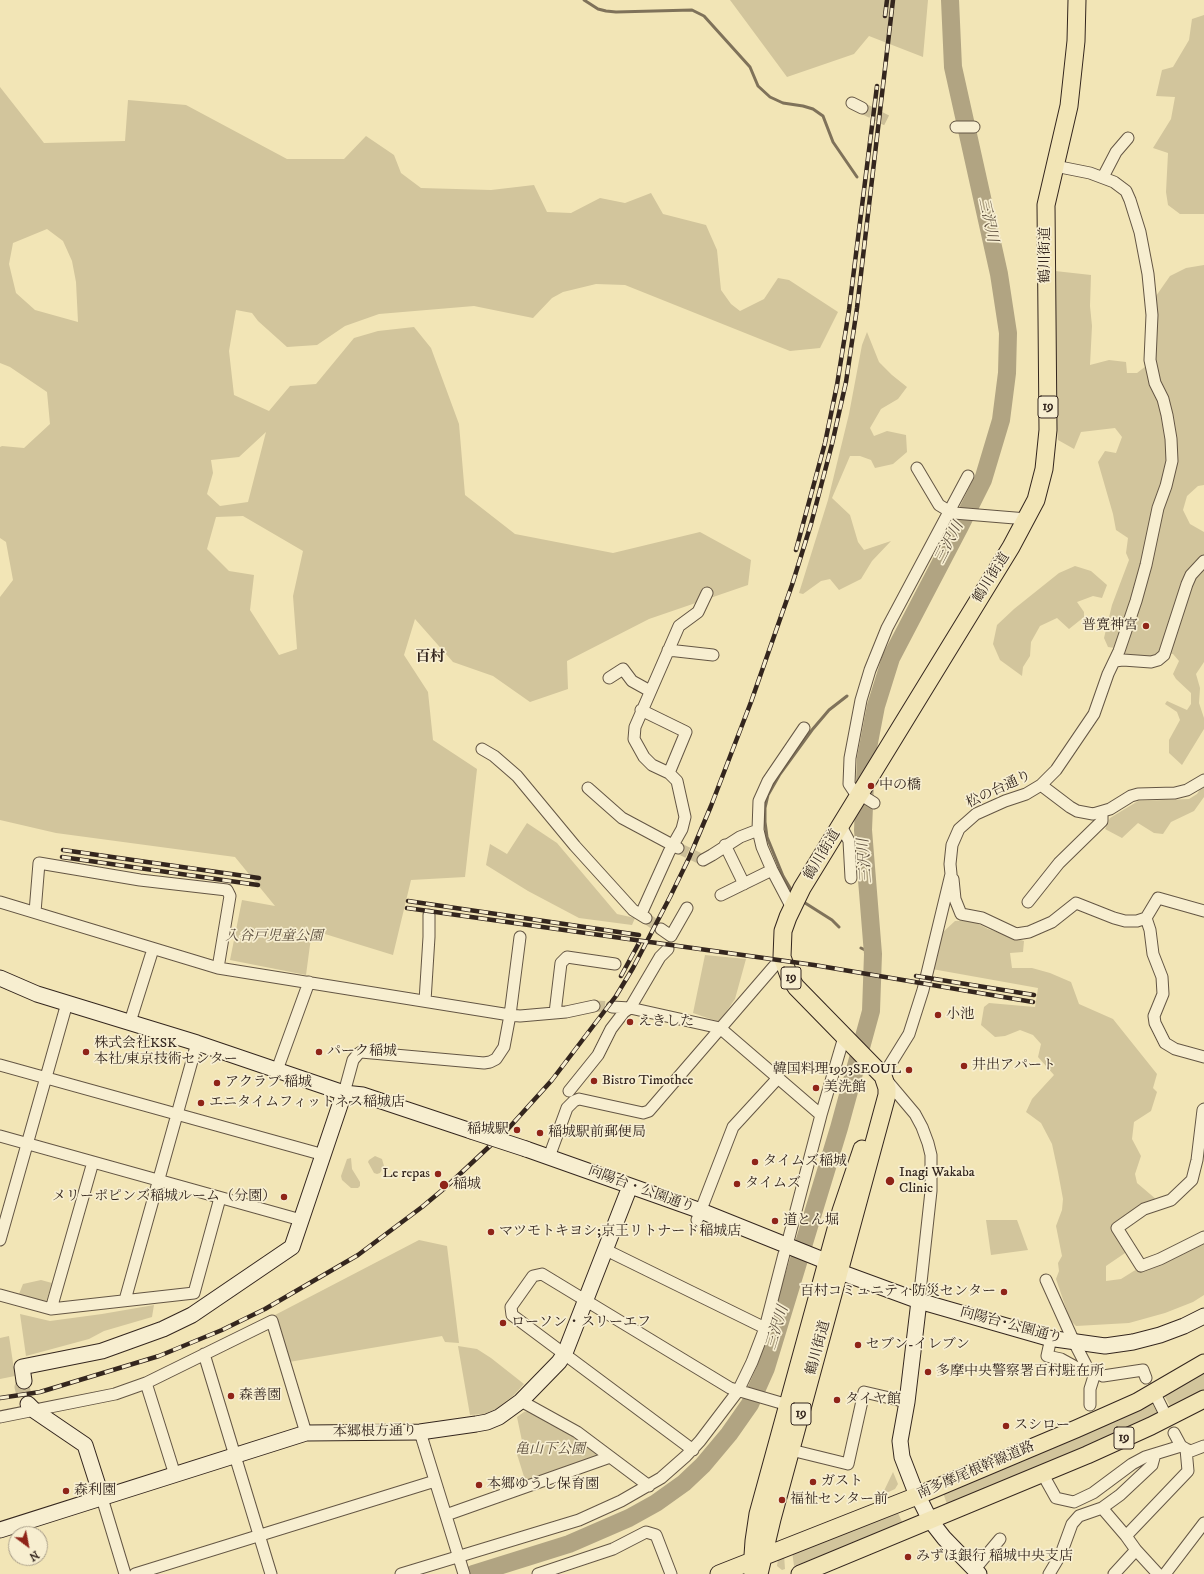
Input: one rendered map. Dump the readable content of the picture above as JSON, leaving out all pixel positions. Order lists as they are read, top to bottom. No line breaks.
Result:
{"streets":{"main road":["鶴川街道","19","南多摩尾根幹線道路"],"street":["松の台通り","向陽台・公園通り","向陽台･公園通り","本郷根方通り"]},"crossings":[["鶴川街道","19"],["鶴川街道","松の台通り"],["鶴川街道","向陽台・公園通り"],["鶴川街道","向陽台･公園通り"],["鶴川街道","南多摩尾根幹線道路"],["19","南多摩尾根幹線道路"],["向陽台・公園通り","向陽台･公園通り"],["向陽台・公園通り","本郷根方通り"]],"districts":["百村"],"water":["三沢川"],"parks":["入谷戸児童公園","亀山下公園"],"places":["普寛神宮","中の橋","小池","えきした","株式会社KSK 本社/東京技術センター","パーク稲城","井出アパート","韓国料理1993SEOUL","Bistro Timothee","アクラブ 稲城","美洗館","エニタイムフィットネス稲城店","稲城駅","稲城駅前郵便局","タイムズ稲城","Le repas","Inagi Wakaba Clinic","タイムズ","稲城","メリーポピンズ稲城ルーム（分園）","道とん堀","マツモトキヨシ;京王リトナード稲城店","百村コミュニティ防災センター","ローソン・スリーエフ","セブン-イレブン","多摩中央警察署百村駐在所","森善園","タイヤ館","スシロー","ガスト","本郷ゆうし保育園","森利園","福祉センター前","みずほ銀行 稲城中央支店"],"north":"bottom right"}
